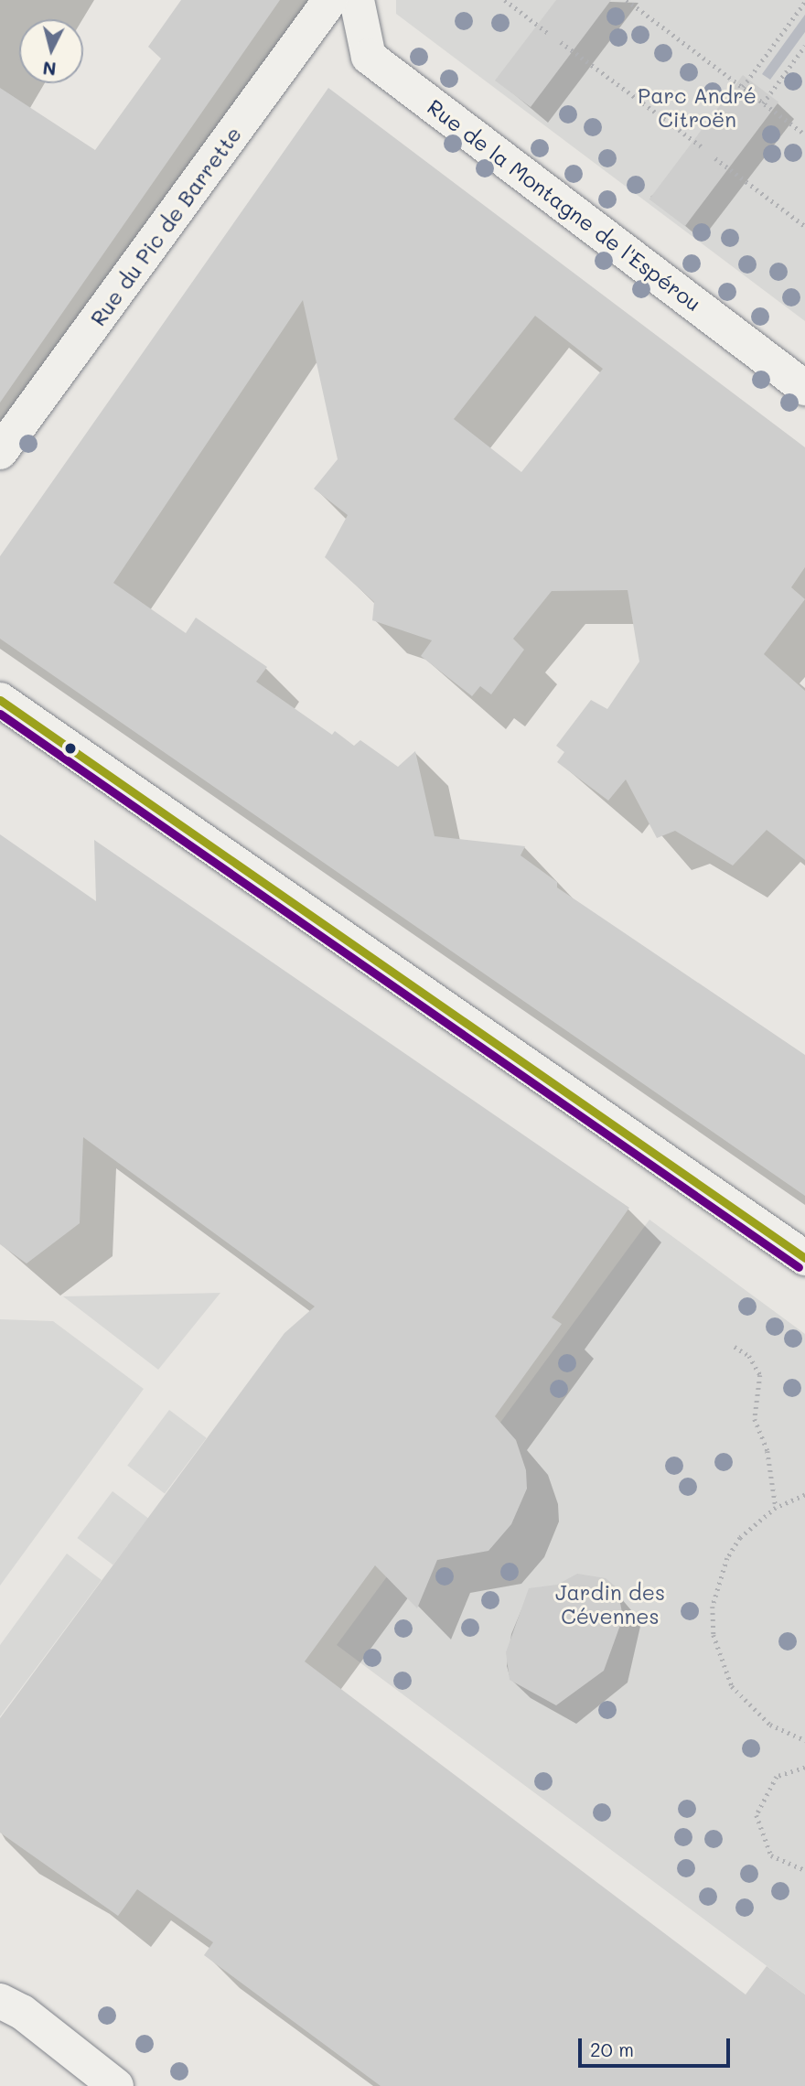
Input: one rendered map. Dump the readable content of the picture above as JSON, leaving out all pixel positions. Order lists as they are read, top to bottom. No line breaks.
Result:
{"streets":{"street":["Rue de la Montagne de l'Espérou","Rue du Pic de Barrette"]},"parks":["Parc André Citroën","Jardin des Cévennes"],"scale_bar":"20 m","north":"bottom"}
